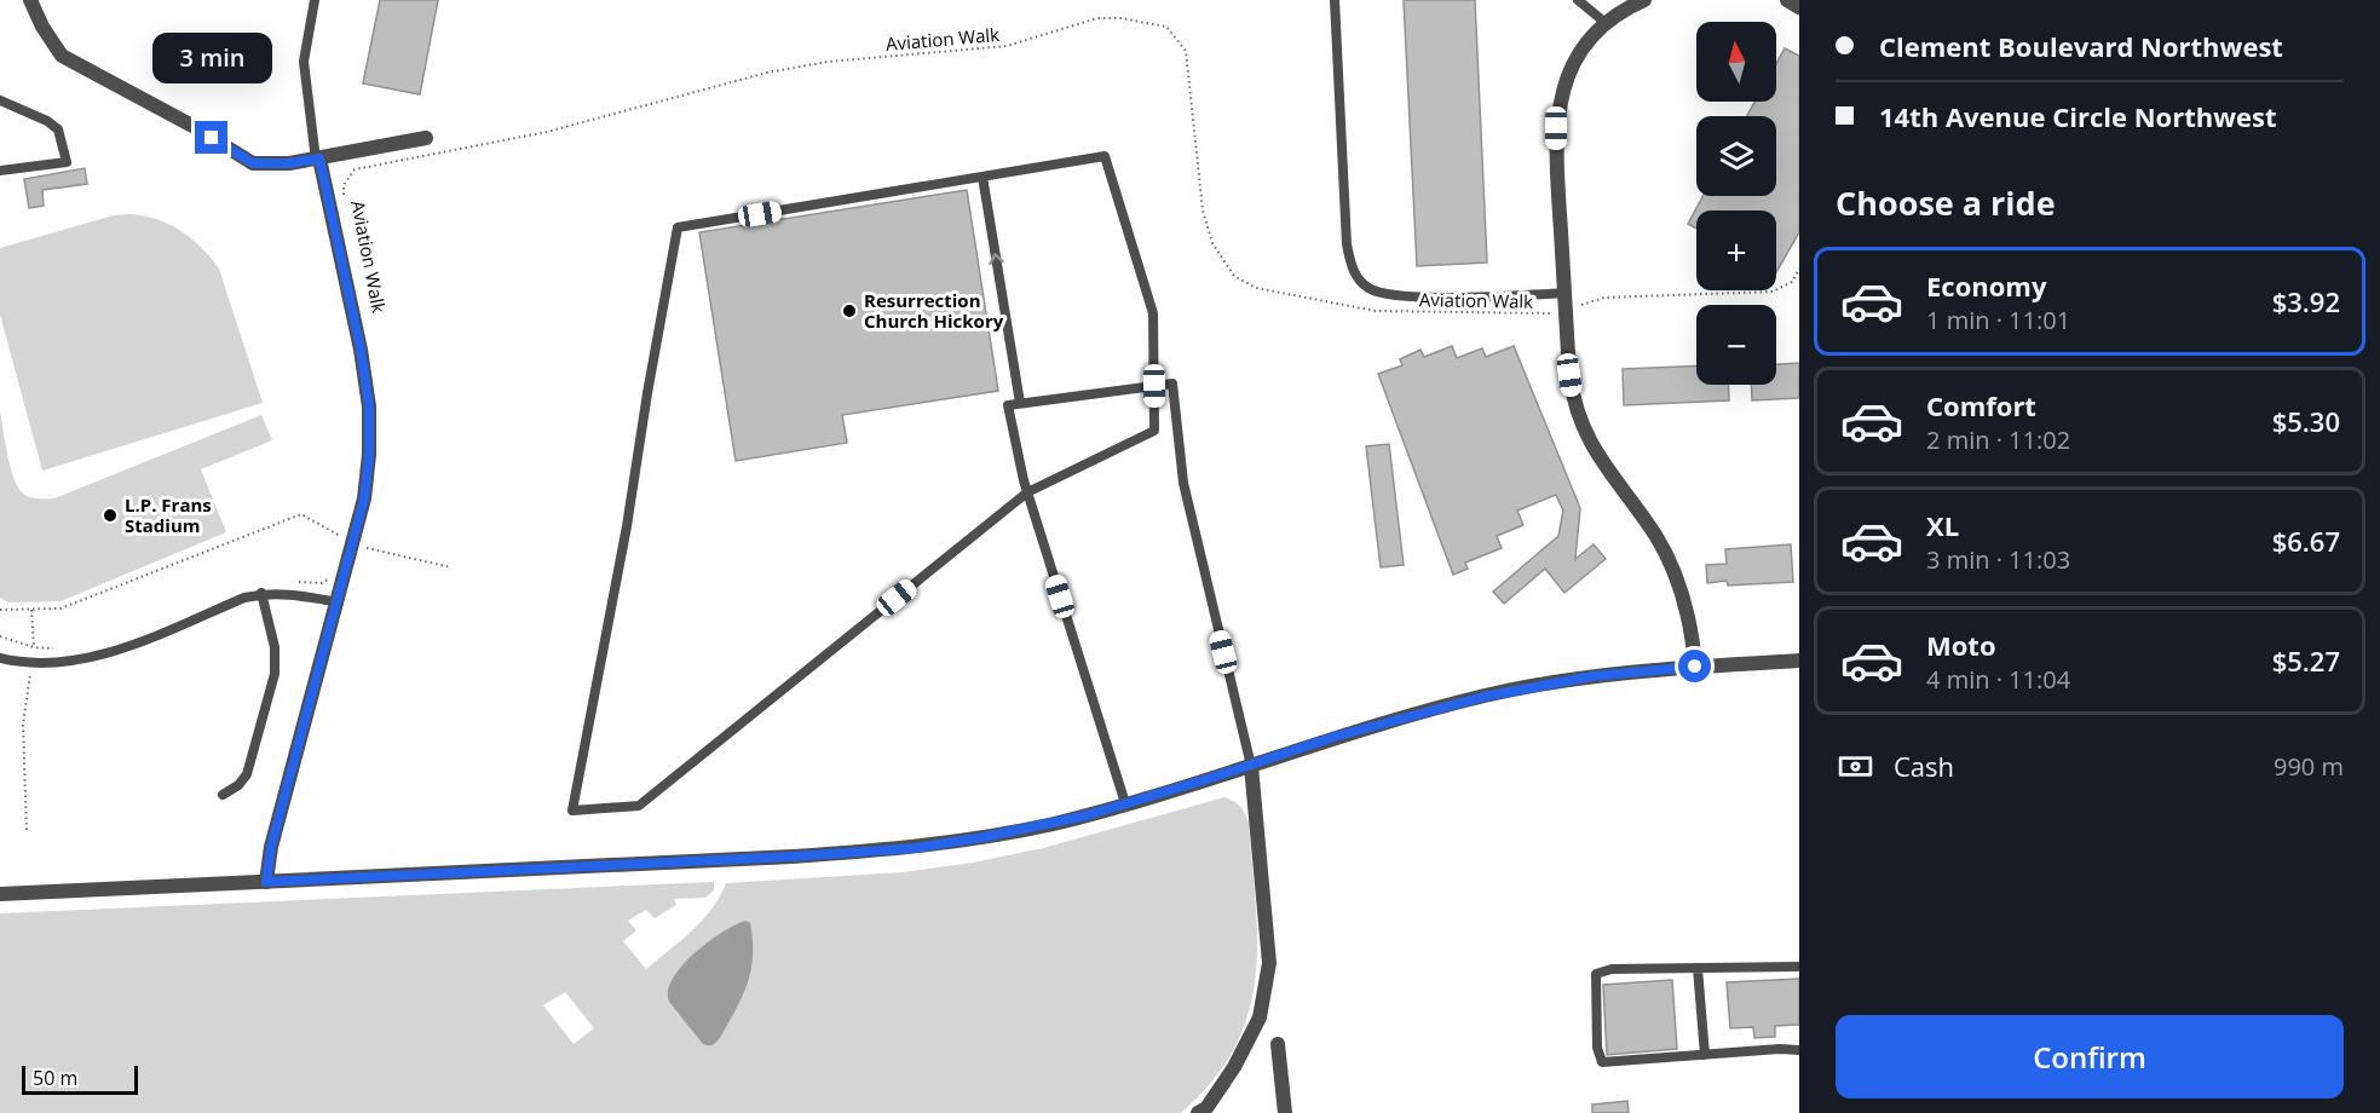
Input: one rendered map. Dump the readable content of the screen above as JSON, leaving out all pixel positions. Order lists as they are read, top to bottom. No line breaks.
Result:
{"streets":{"path":["Aviation Walk"]},"places":["Resurrection Church Hickory","L.P. Frans Stadium"],"scale_bar":"50 m","north":"top","page":{"banner":["Clement Boulevard Northwest","14th Avenue Circle Northwest"],"map_buttons":["+","−"],"bubble":"3 min","heading":"Choose a ride","list":[{"name":"Economy","note":"1 min · 11:01","value":"$3.92"},{"name":"Comfort","note":"2 min · 11:02","value":"$5.30"},{"name":"XL","note":"3 min · 11:03","value":"$6.67"},{"name":"Moto","note":"4 min · 11:04","value":"$5.27"}],"pay":["Cash","990 m"],"buttons":"Confirm","scale":"50 m"}}
